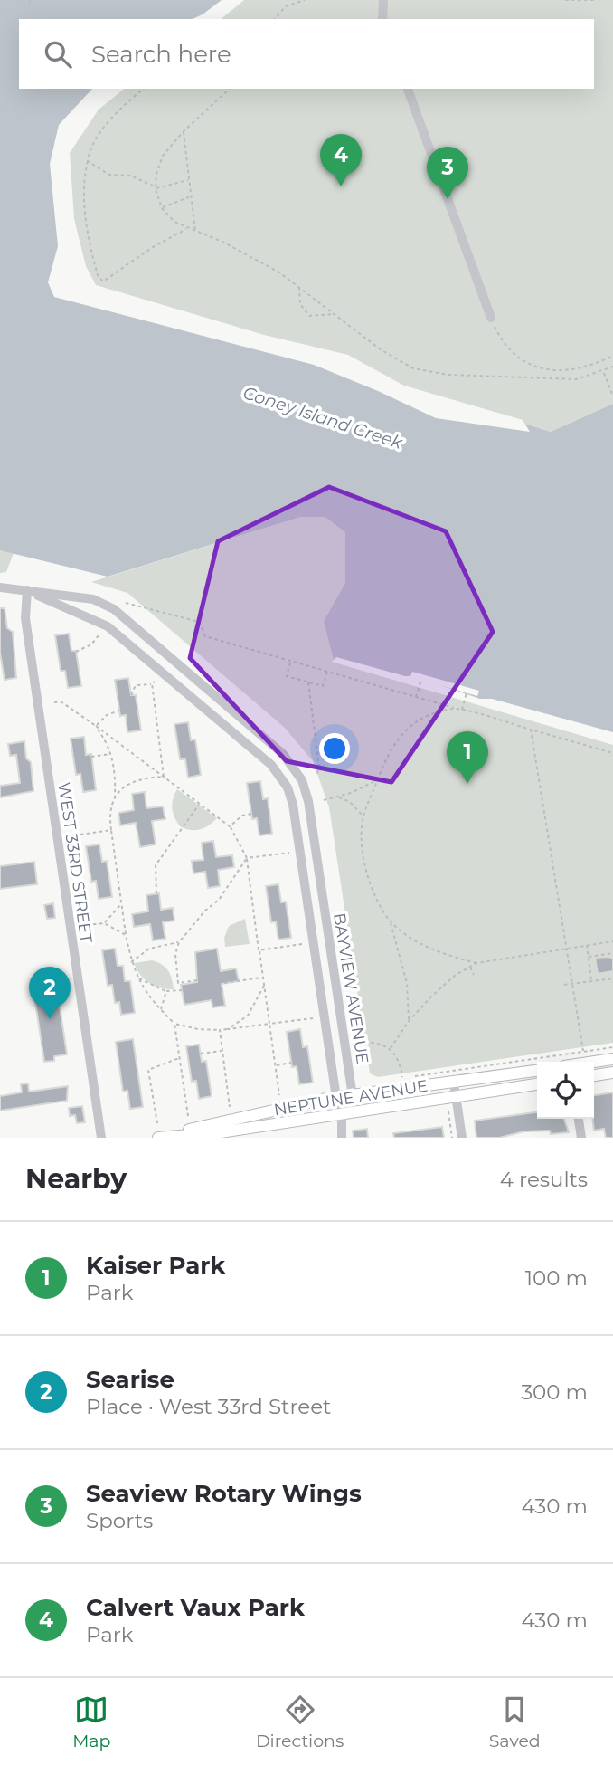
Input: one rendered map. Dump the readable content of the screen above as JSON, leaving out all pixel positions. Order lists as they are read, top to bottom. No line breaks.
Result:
{"streets":{"main road":["NEPTUNE AVENUE"],"street":["WEST 33RD STREET","BAYVIEW AVENUE"]},"crossings":[["WEST 33RD STREET","BAYVIEW AVENUE"],["BAYVIEW AVENUE","NEPTUNE AVENUE"]],"water":["Coney Island Creek"],"page":{"search":"Search here","pins":["4","3","1","2"],"heading":["Nearby","4 results"],"list":[{"mark":"1","name":"Kaiser Park","note":"Park","value":"100 m"},{"mark":"2","name":"Searise","note":"Place · West 33rd Street","value":"300 m"},{"mark":"3","name":"Seaview Rotary Wings","note":"Sports","value":"430 m"},{"mark":"4","name":"Calvert Vaux Park","note":"Park","value":"430 m"}],"nav":["Map","Directions","Saved"]}}
